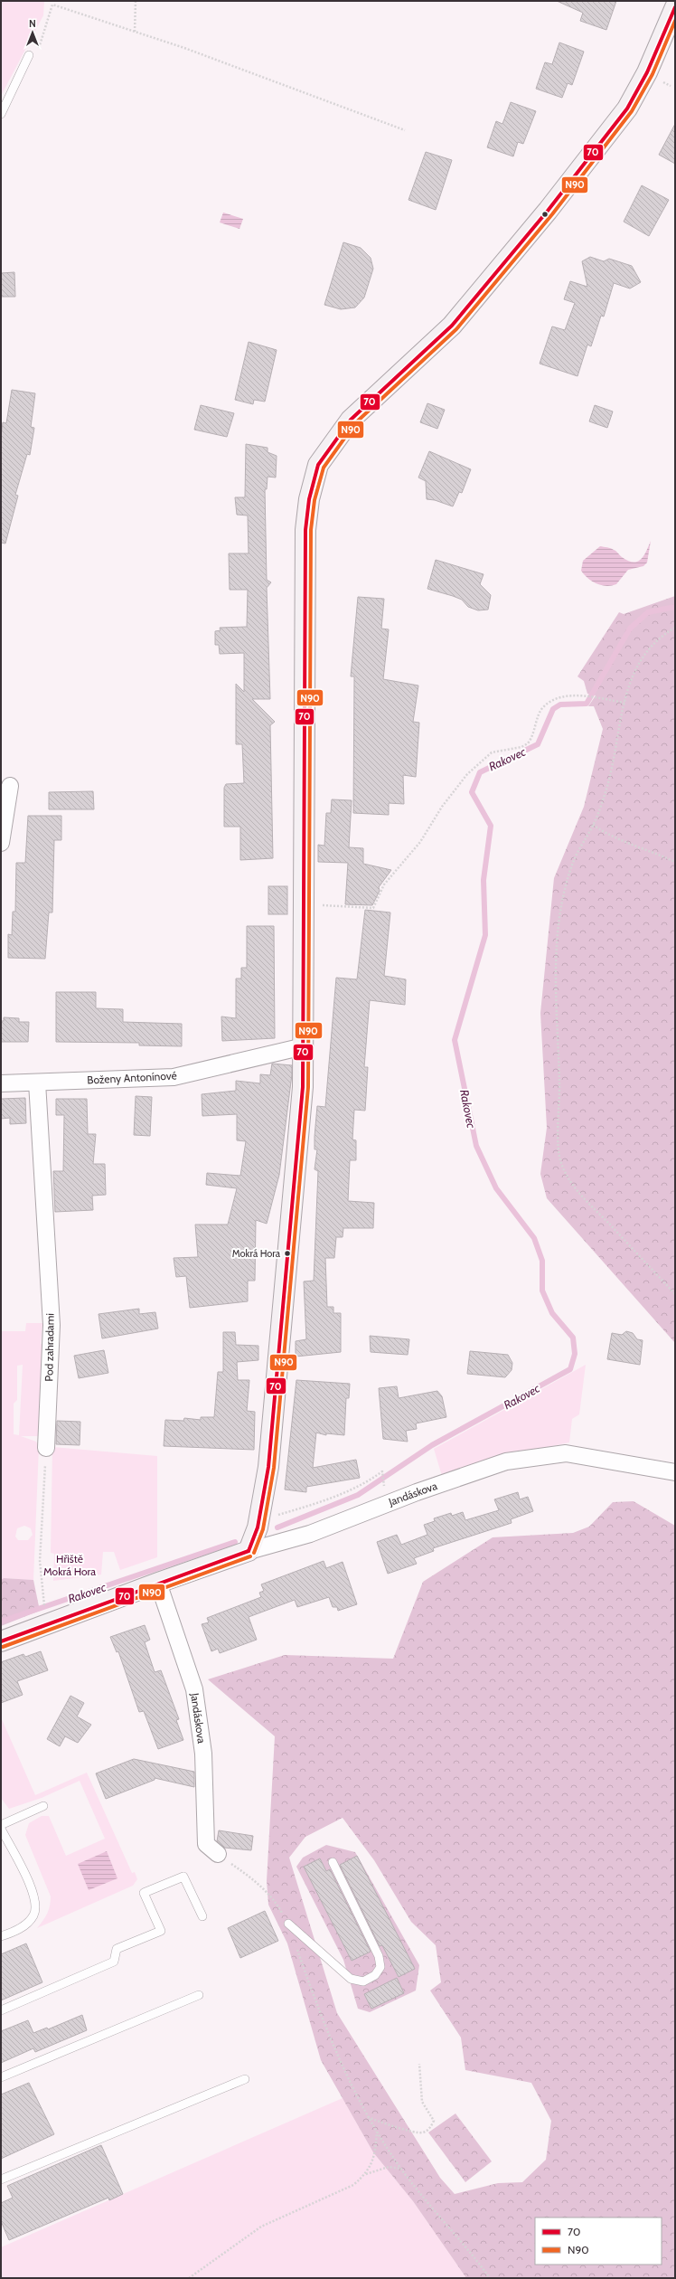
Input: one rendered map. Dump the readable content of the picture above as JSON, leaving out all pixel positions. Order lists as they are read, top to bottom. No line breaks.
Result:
{"streets":{"street":["Boženy Antonínové","Pod zahradami","Jandáskova"]},"crossings":[["Boženy Antonínové","Pod zahradami"]],"water":["Rakovec"],"parks":["Hřiště Mokrá Hora"],"places":["Mokrá Hora"],"lines":["transit line 70","transit line N90"],"legend":["70","N90"],"north":"top"}
